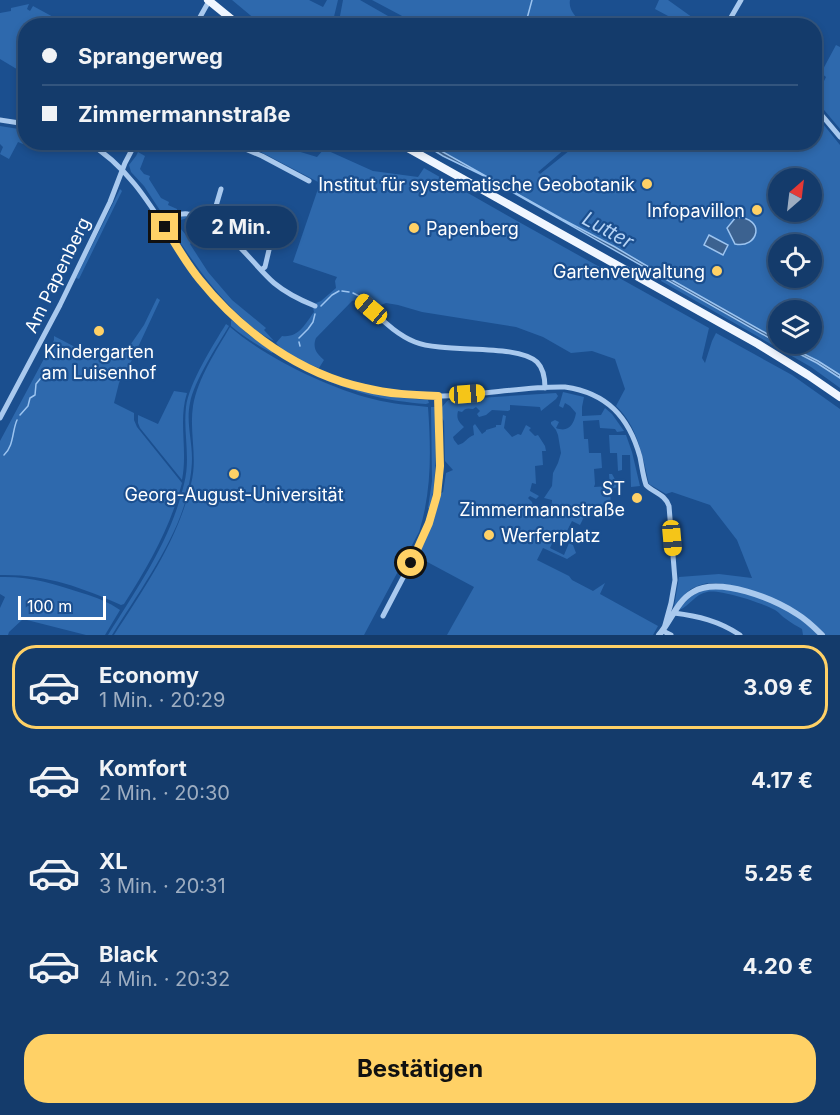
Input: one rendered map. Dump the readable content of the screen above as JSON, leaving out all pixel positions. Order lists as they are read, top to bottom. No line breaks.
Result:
{"streets":{"street":["Am Papenberg"]},"water":["Lutter"],"places":["Institut für systematische Geobotanik","Infopavillon","Papenberg","Gartenverwaltung","Kindergarten am Luisenhof","Georg-August-Universität","ST Zimmermannstraße","Werferplatz"],"scale_bar":"100 m","north":"top right","page":{"banner":["Sprangerweg","Zimmermannstraße"],"bubble":"2 Min.","scale":"100 m","list":[{"name":"Economy","note":"1 Min. · 20:29","value":"3.09 €"},{"name":"Komfort","note":"2 Min. · 20:30","value":"4.17 €"},{"name":"XL","note":"3 Min. · 20:31","value":"5.25 €"},{"name":"Black","note":"4 Min. · 20:32","value":"4.20 €"}],"buttons":"Bestätigen"}}
